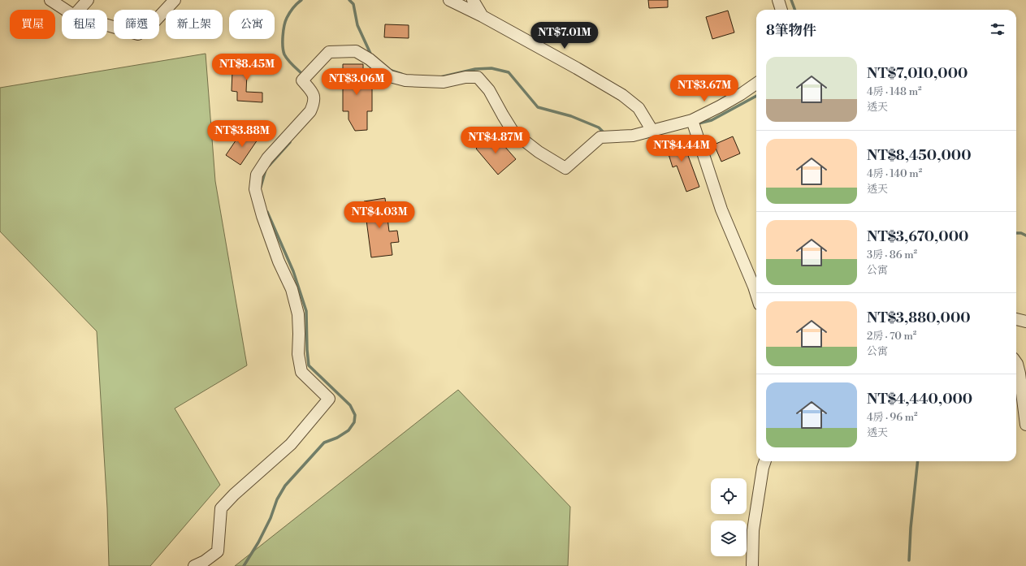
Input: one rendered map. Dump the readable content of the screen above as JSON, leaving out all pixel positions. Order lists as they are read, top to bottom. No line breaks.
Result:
{"page":{"chip":["買屋","租屋","篩選","新上架","公寓"],"heading":"8筆物件","price":["NT$7.01M","NT$8.45M","NT$3.06M","NT$3.67M","NT$3.88M","NT$4.87M","NT$4.44M","NT$4.03M"],"list":[{"name":"NT$7,010,000","note":"4房 · 148 m² · 透天"},{"name":"NT$8,450,000","note":"4房 · 140 m² · 透天"},{"name":"NT$3,670,000","note":"3房 · 86 m² · 公寓"},{"name":"NT$3,880,000","note":"2房 · 70 m² · 公寓"},{"name":"NT$4,440,000","note":"4房 · 96 m² · 透天"}]}}
